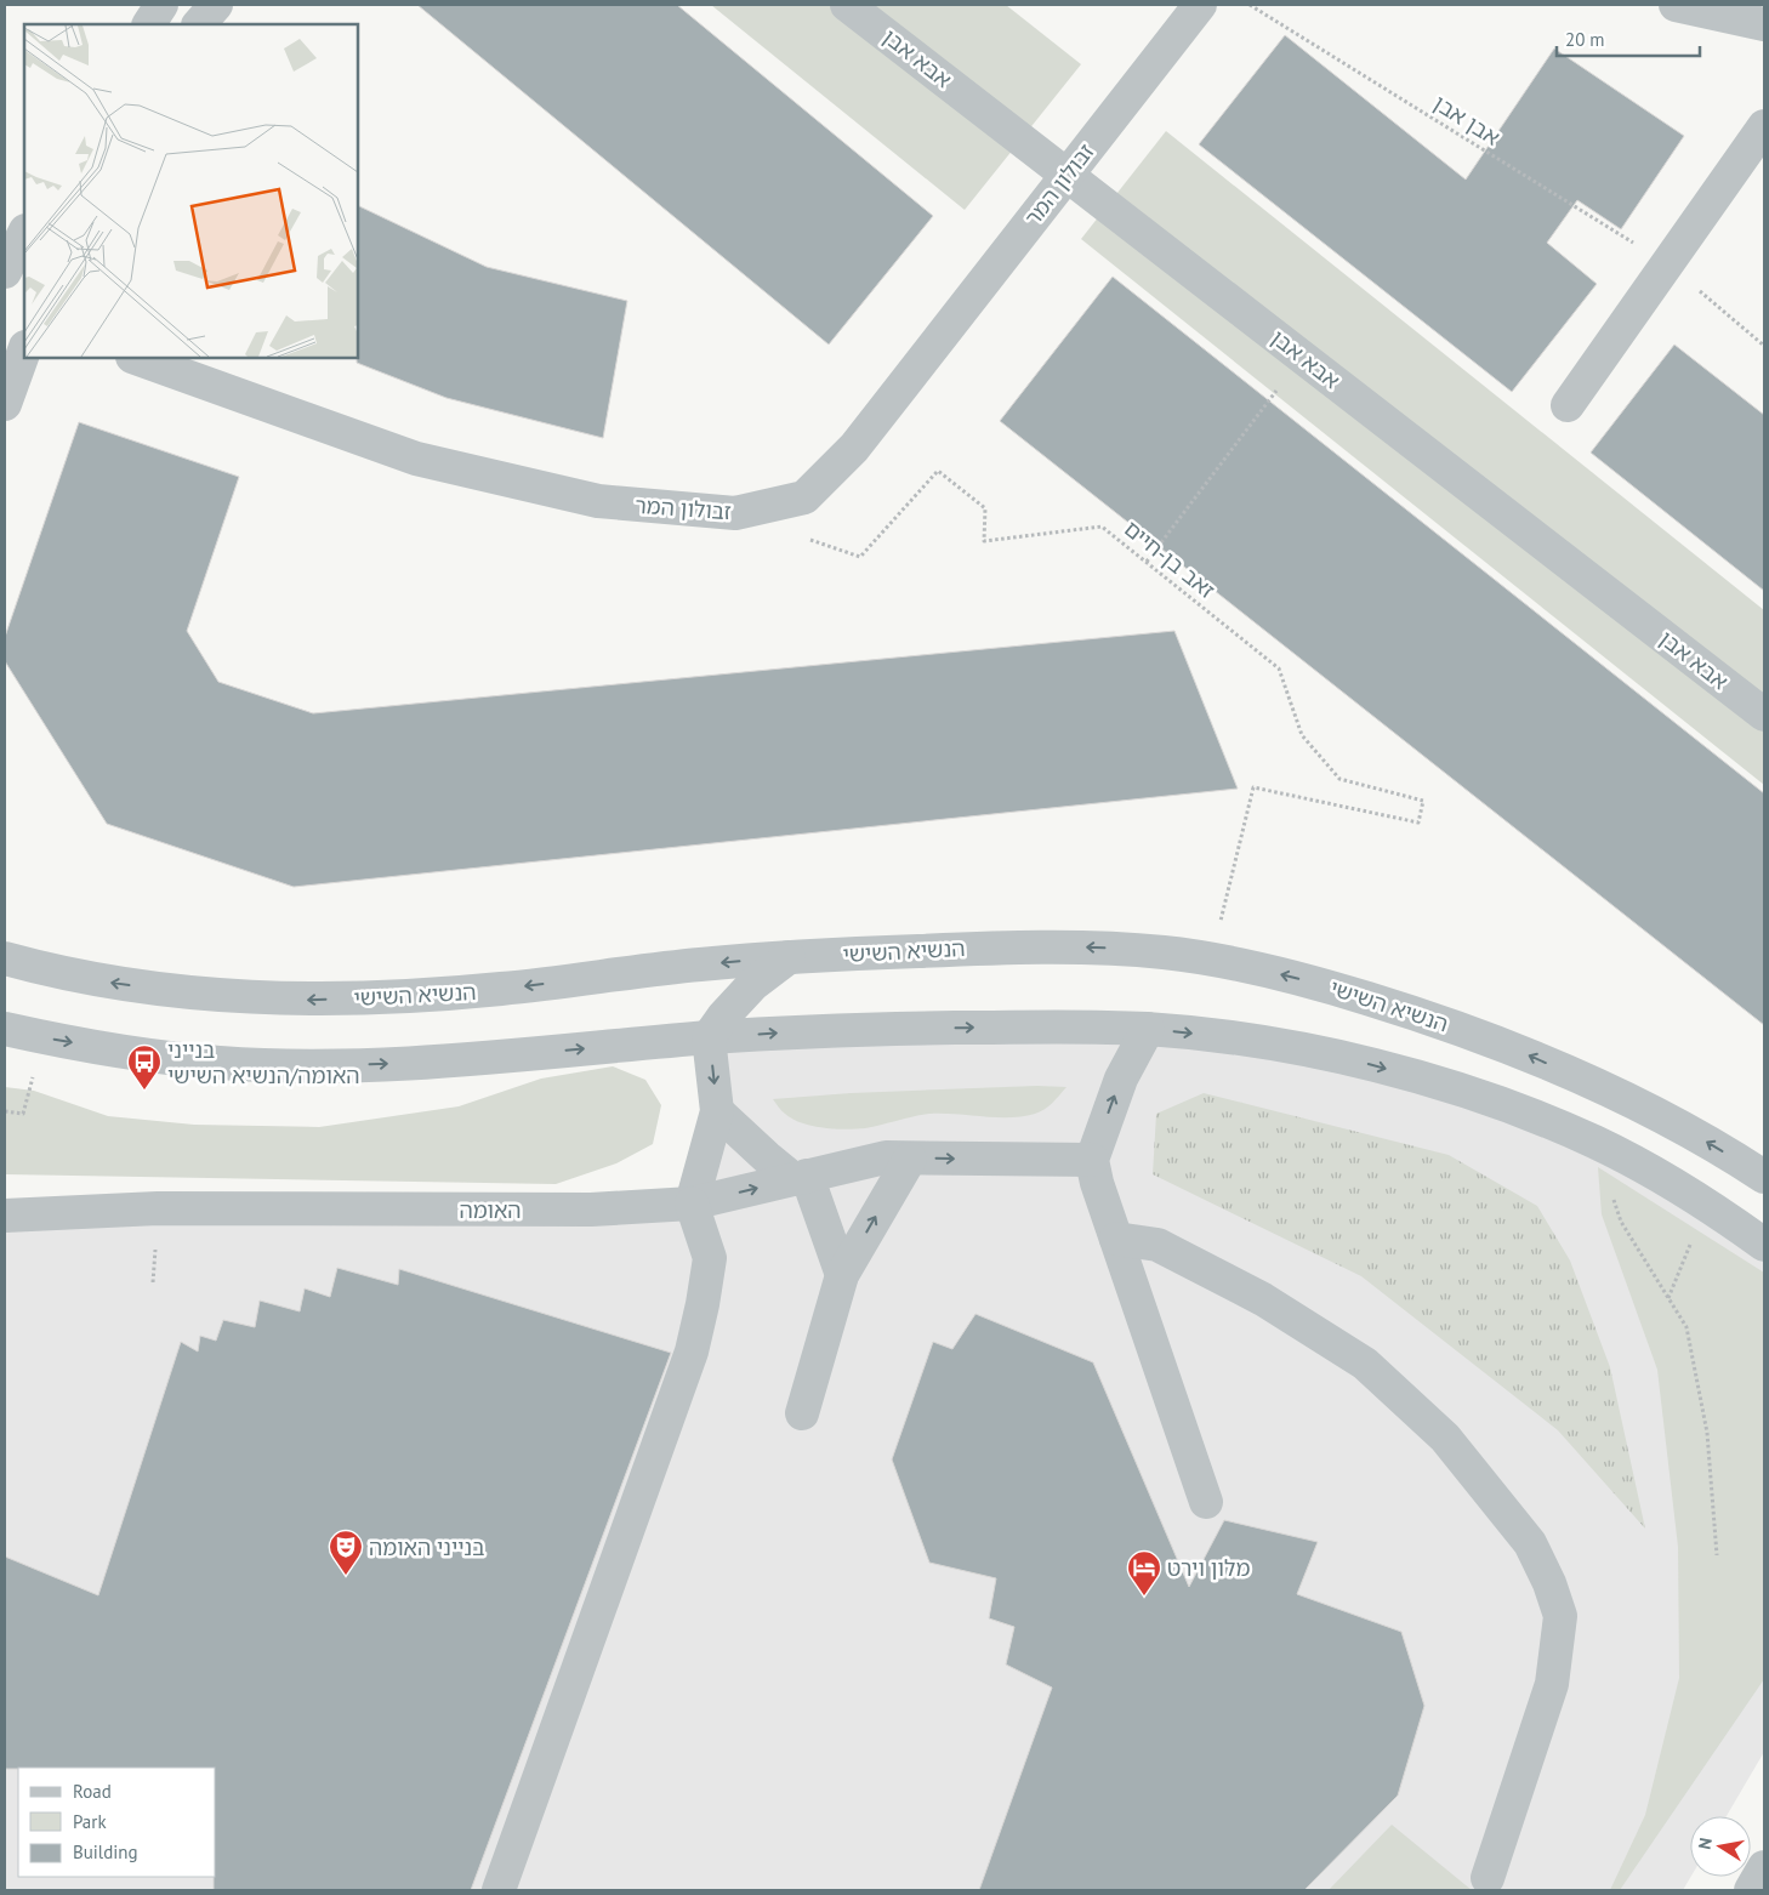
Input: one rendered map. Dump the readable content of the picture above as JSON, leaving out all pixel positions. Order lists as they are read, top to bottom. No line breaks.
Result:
{"streets":{"street":["אבא אבן","זבולון המר","הנשיא השישי","האומה"],"path":["אבן אבן","זאב בן-חיים"]},"crossings":[["אבא אבן","זבולון המר"],["זאב בן-חיים","הנשיא השישי"]],"places":{"bus stop":["בנייני האומה/הנשיא השישי"],"theatre":["בנייני האומה"],"hotel":["מלון וירט"]},"legend":["Road","Park","Building"],"scale_bar":"20 m","north":"left"}
